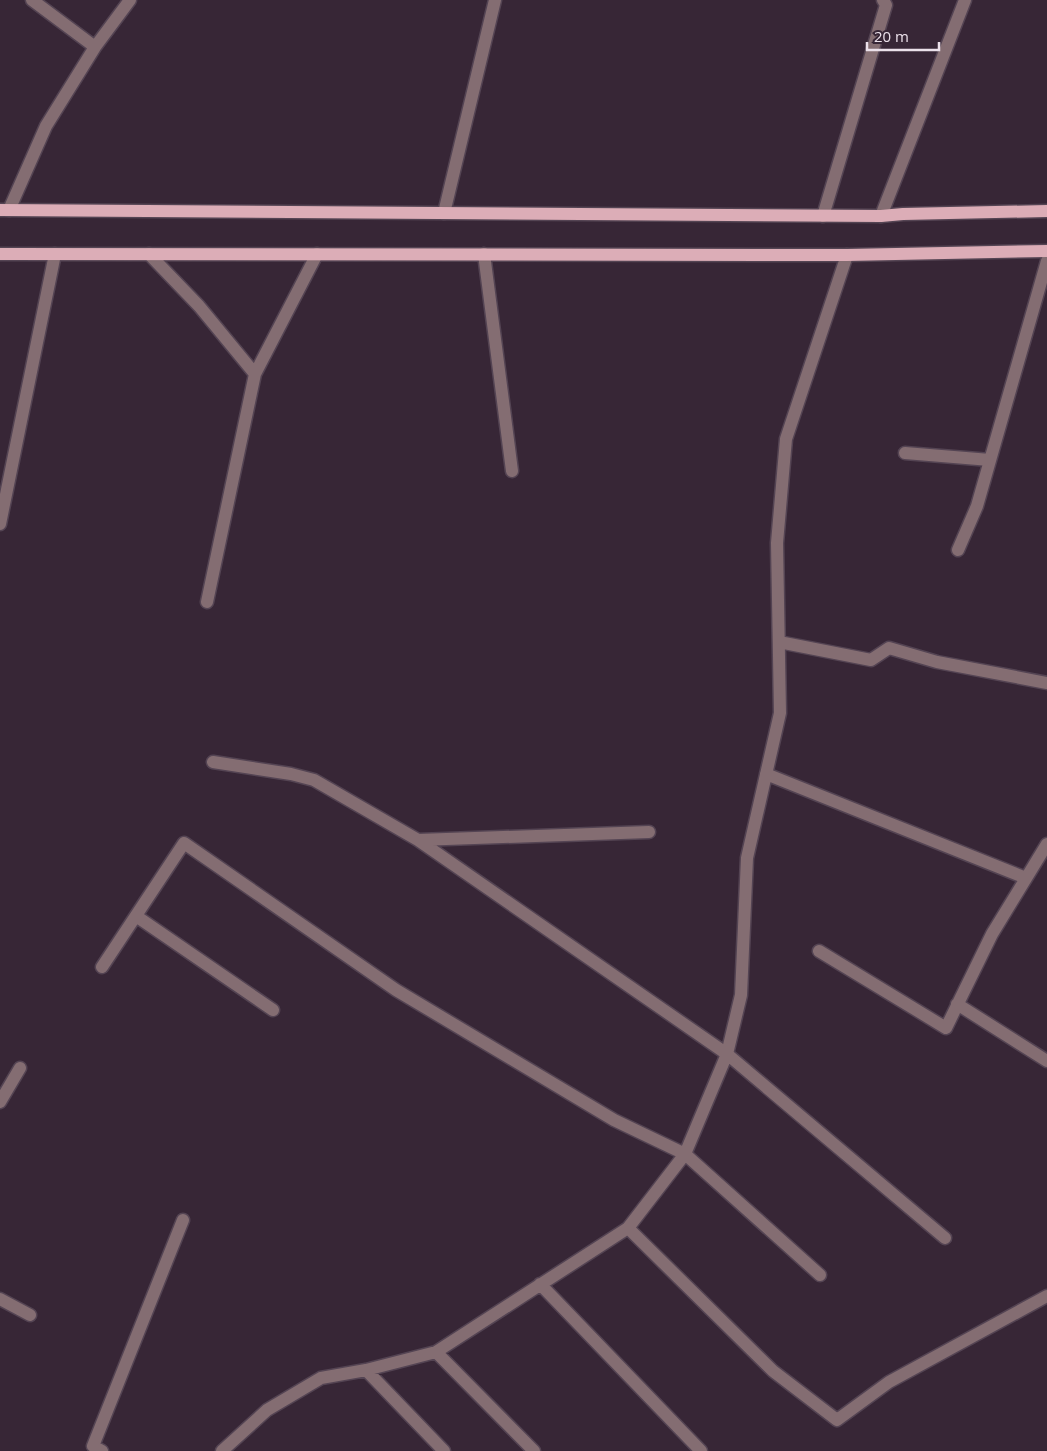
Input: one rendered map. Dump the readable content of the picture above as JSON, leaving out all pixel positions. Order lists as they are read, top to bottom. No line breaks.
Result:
{"scale_bar":"20 m"}
